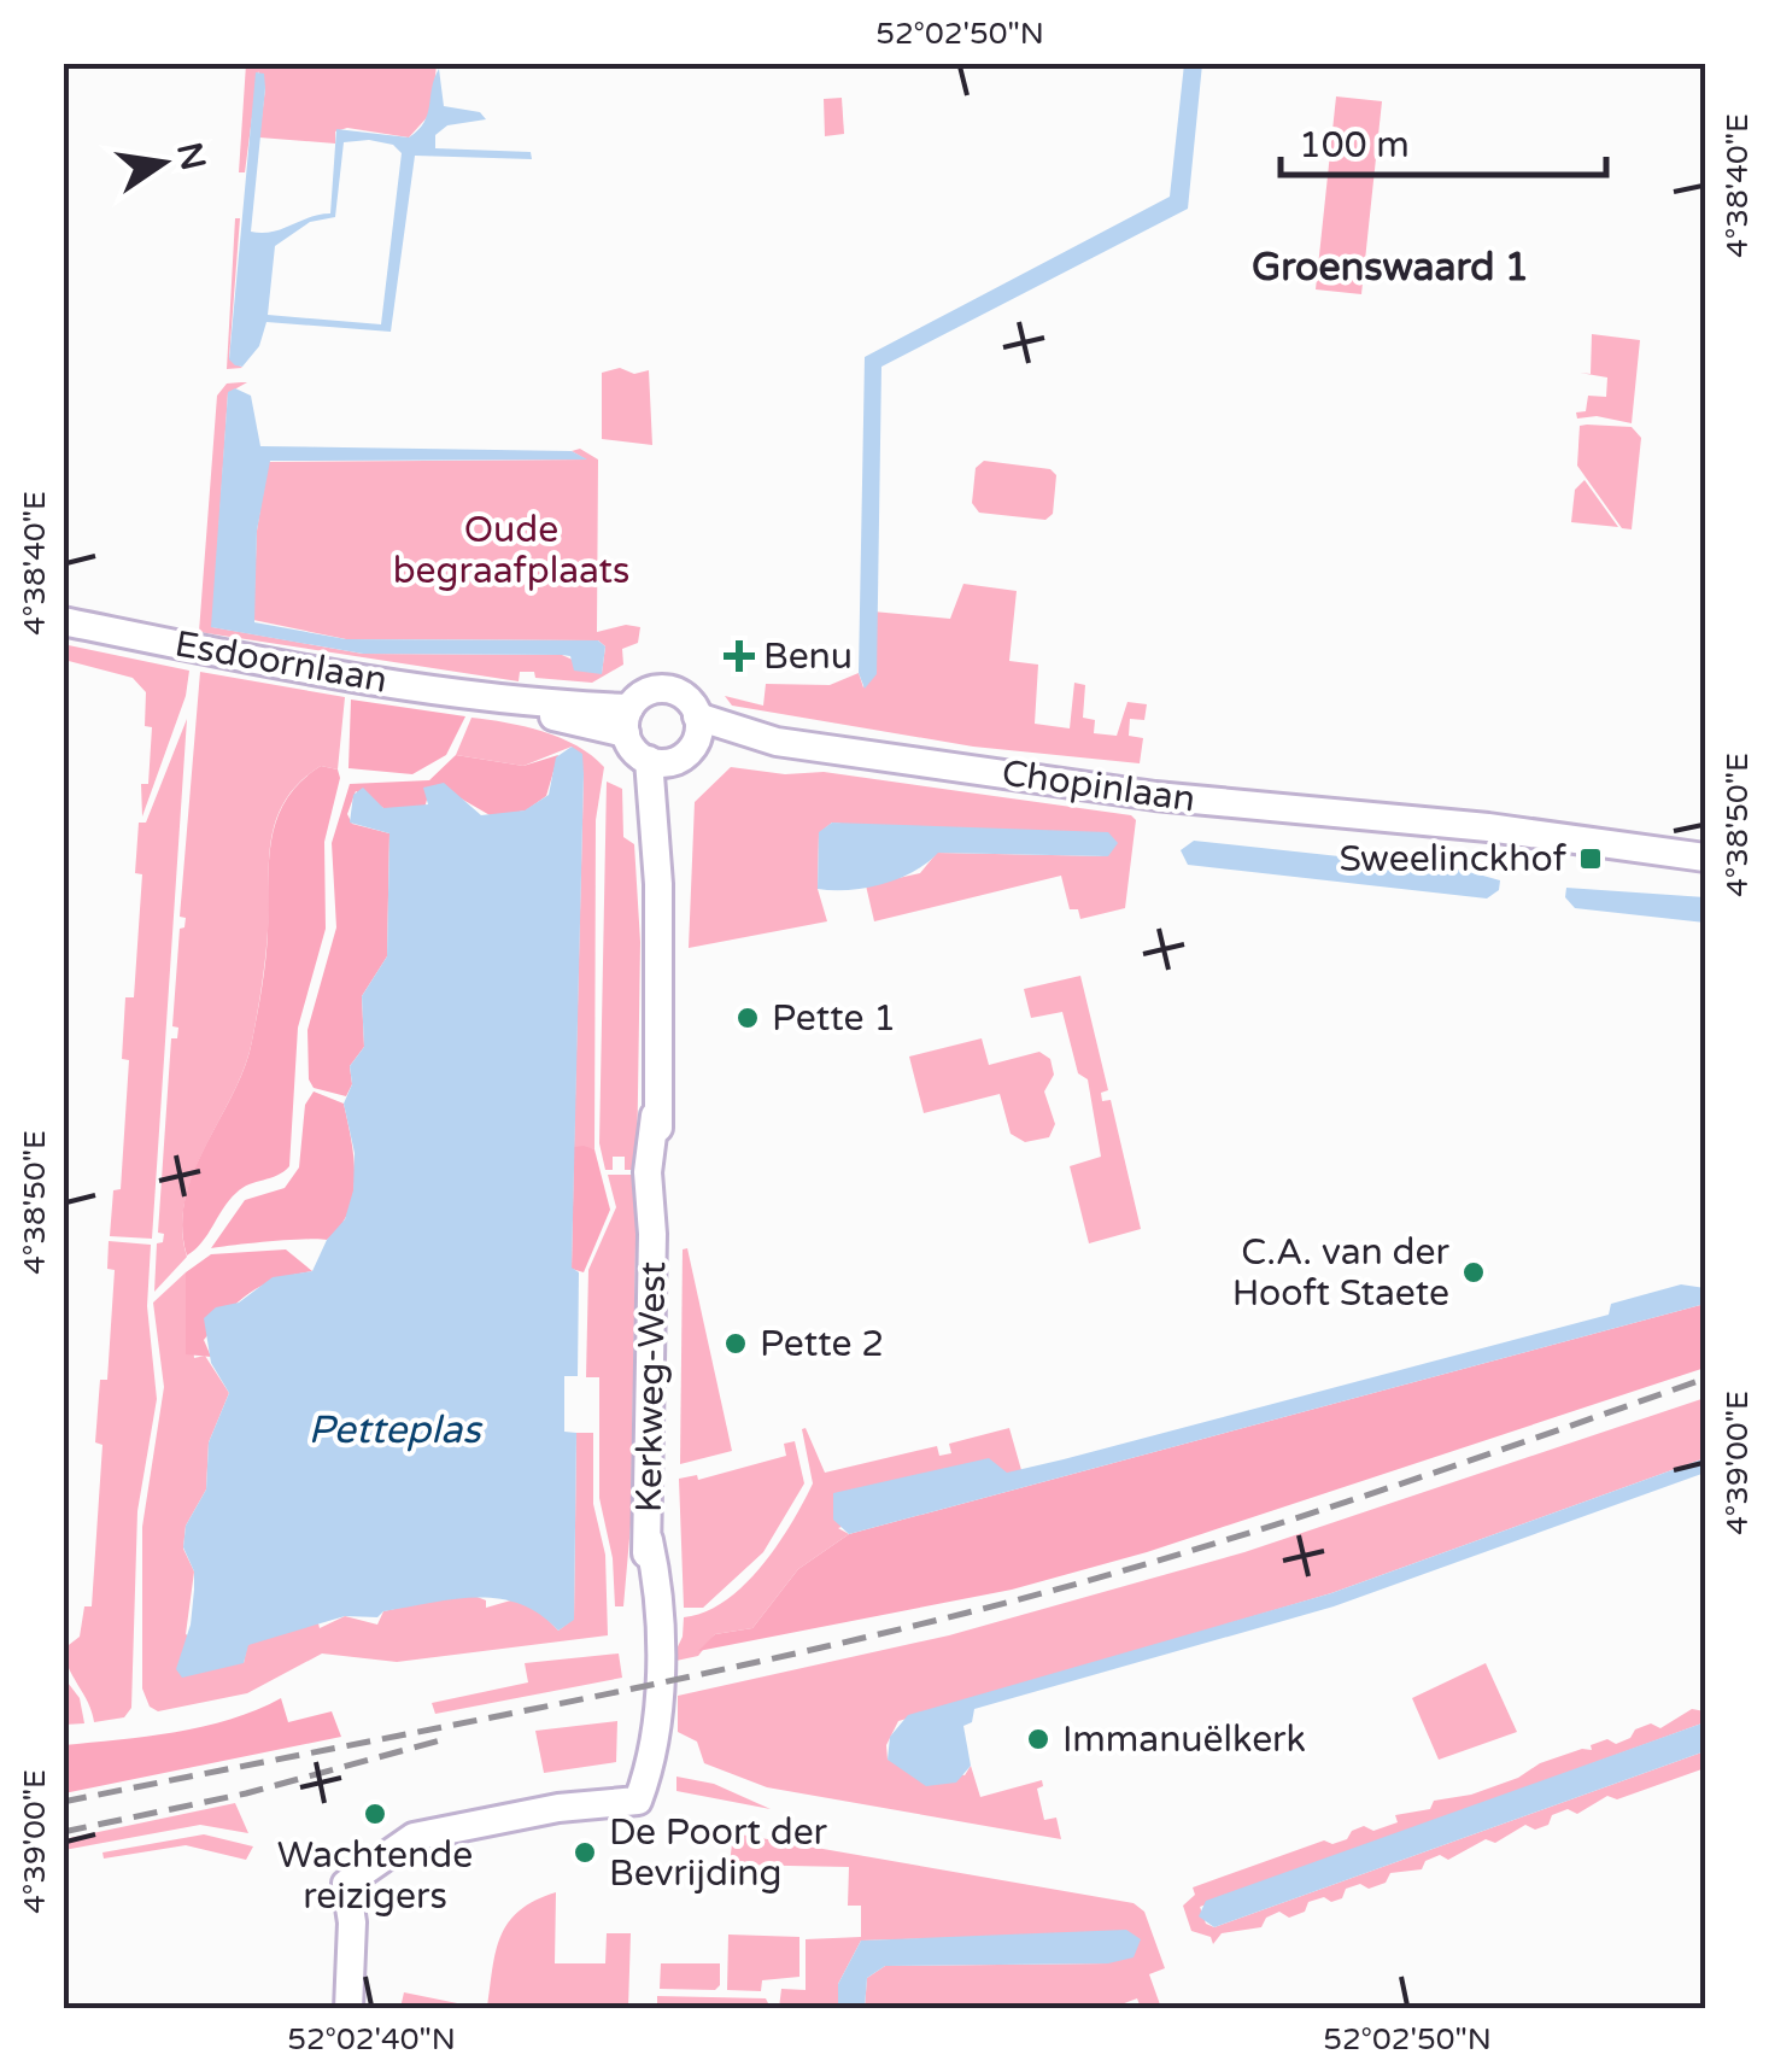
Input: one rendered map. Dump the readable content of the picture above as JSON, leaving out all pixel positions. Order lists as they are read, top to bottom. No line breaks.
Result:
{"streets":{"main road":["Esdoornlaan","Chopinlaan","Kerkweg-West"]},"crossings":[["Esdoornlaan","Chopinlaan"],["Esdoornlaan","Kerkweg-West"],["Chopinlaan","Kerkweg-West"]],"districts":["Groenswaard 1"],"water":["Petteplas"],"parks":["Oude begraafplaats"],"places":{"health":["Benu"],"transit":["Sweelinckhof"],"other":["Pette 1","C.A. van der Hooft Staete","Pette 2","Immanuëlkerk","Wachtende reizigers","De Poort der Bevrijding"]},"scale_bar":"100 m","north":"right","coordinates":["52°02'50\"N","4°38'40\"E","4°38'50\"E","4°39'00\"E","52°02'40\"N"]}
